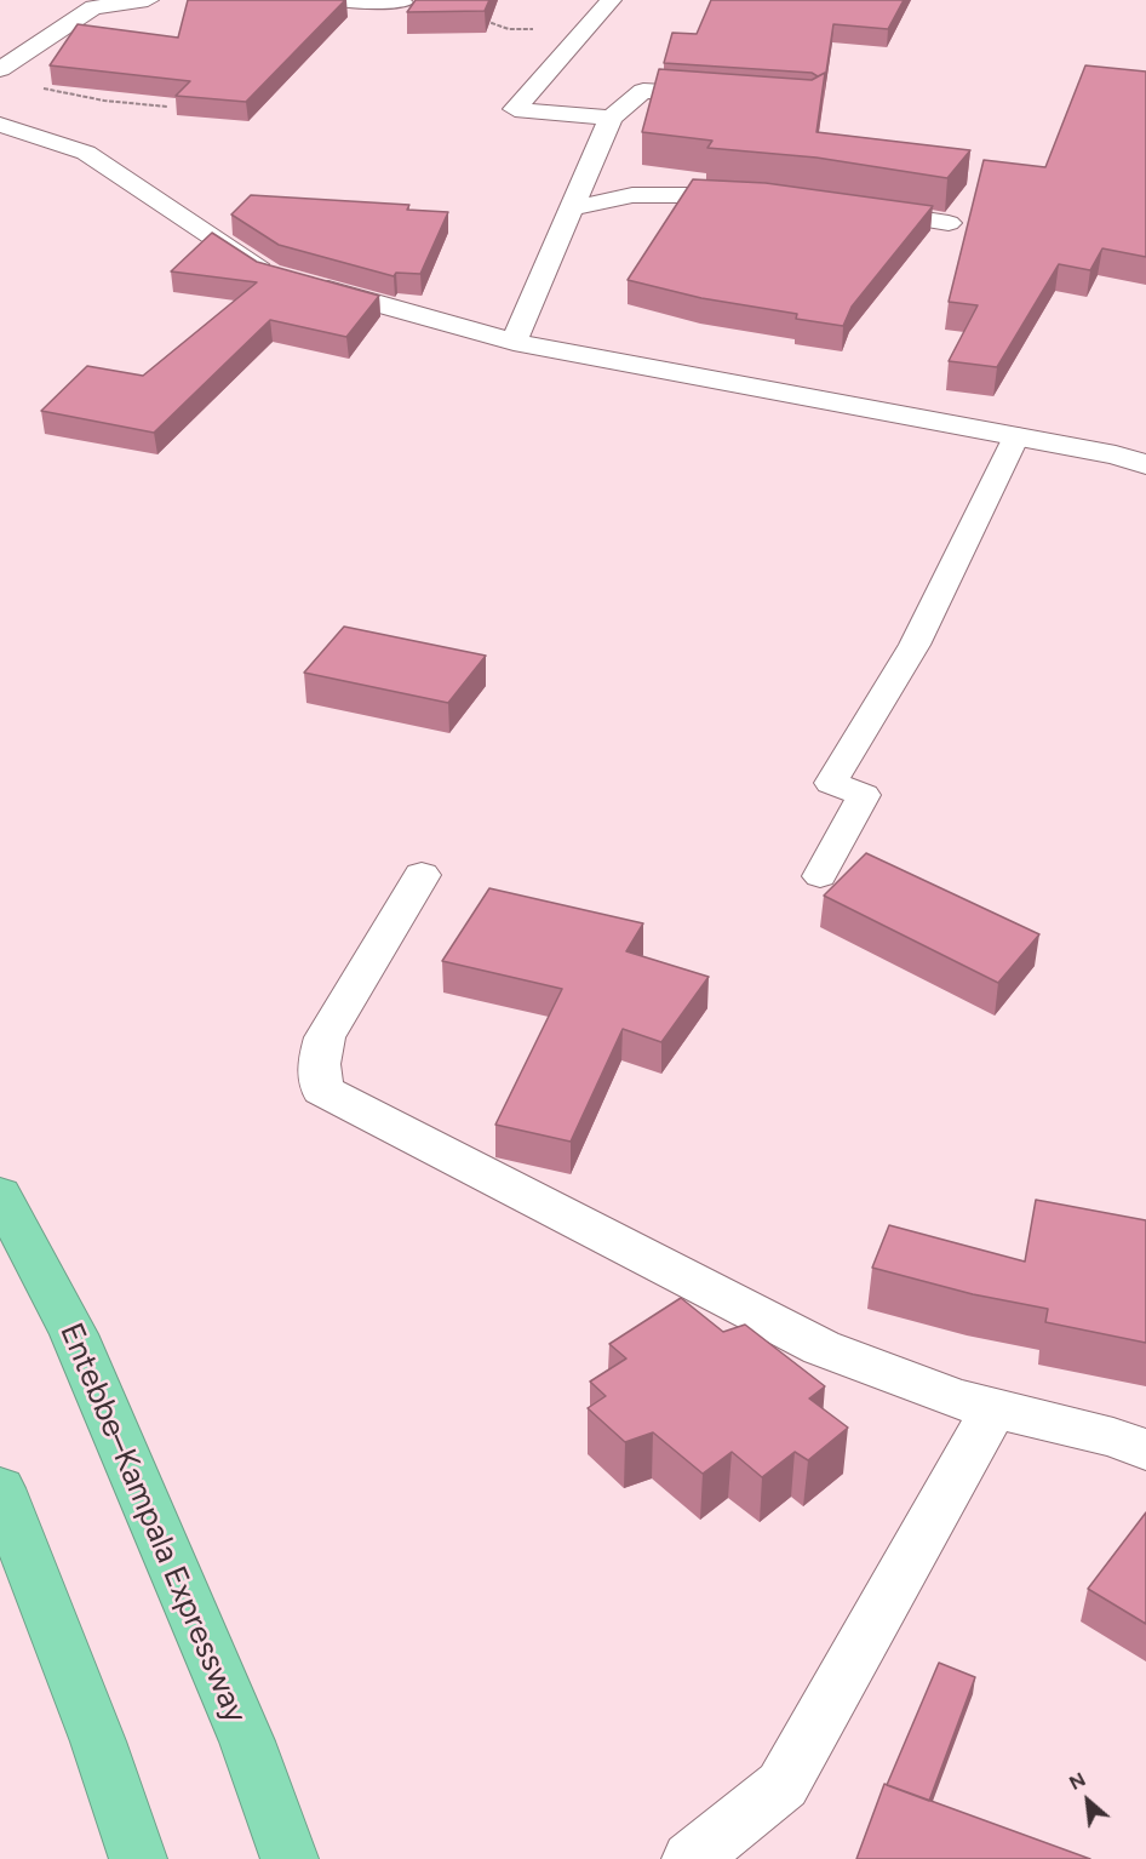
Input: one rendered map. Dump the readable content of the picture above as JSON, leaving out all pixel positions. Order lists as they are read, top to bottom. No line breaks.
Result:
{"streets":{"highway":["Entebbe–Kampala Expressway"]},"north":"top left"}
